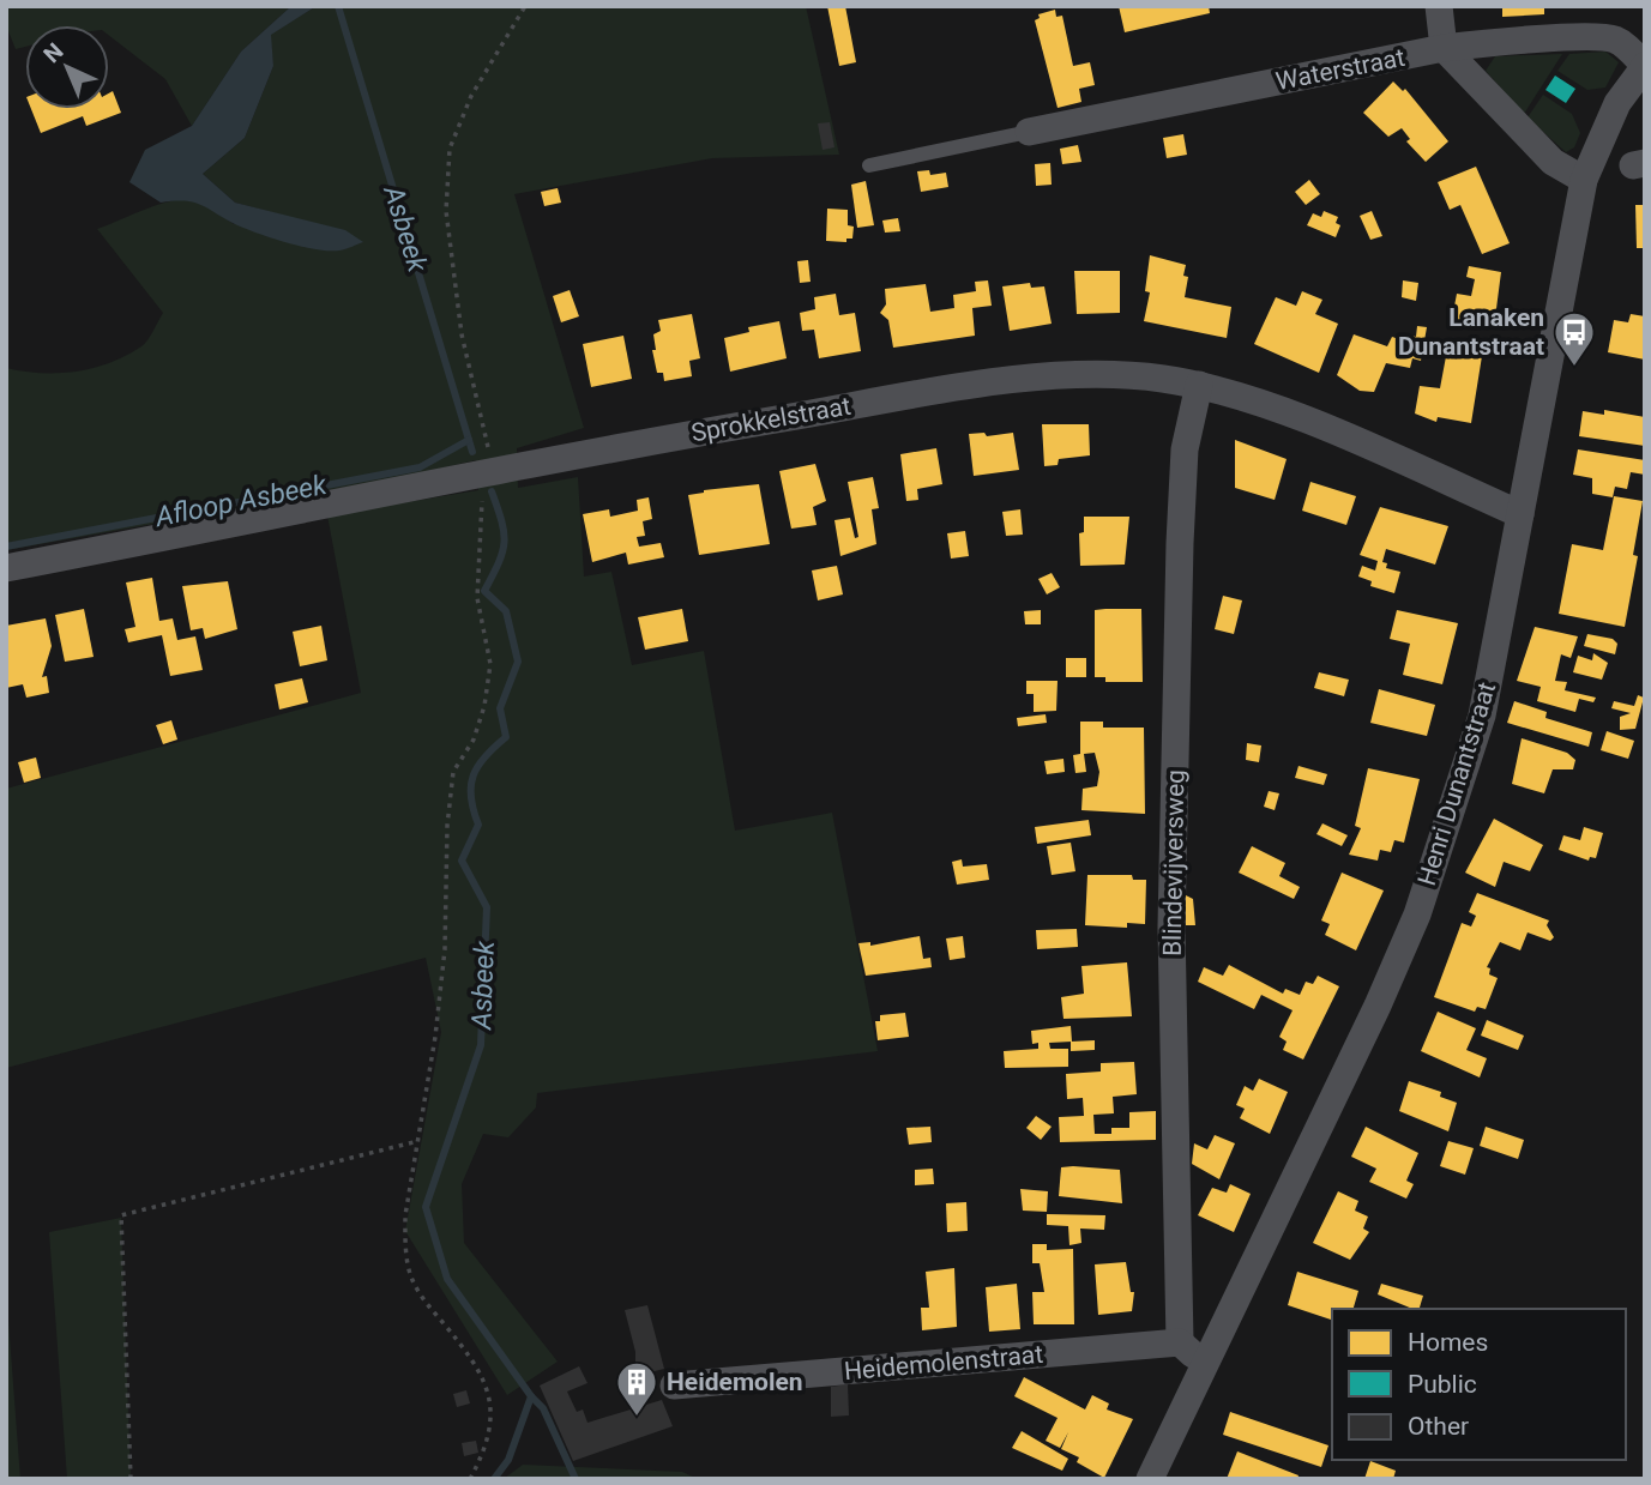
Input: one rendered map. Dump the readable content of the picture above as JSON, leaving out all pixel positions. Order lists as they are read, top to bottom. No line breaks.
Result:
{"streets":{"street":["Waterstraat","Sprokkelstraat","Henri Dunantstraat","Blindevijversweg","Heidemolenstraat"]},"crossings":[["Waterstraat","Henri Dunantstraat"],["Sprokkelstraat","Henri Dunantstraat"],["Sprokkelstraat","Blindevijversweg"],["Blindevijversweg","Heidemolenstraat"]],"water":["Asbeek","Afloop Asbeek"],"places":{"bus stop":["Lanaken Dunantstraat"],"building":["Heidemolen"]},"legend":["Homes","Public","Other"],"north":"top left"}
